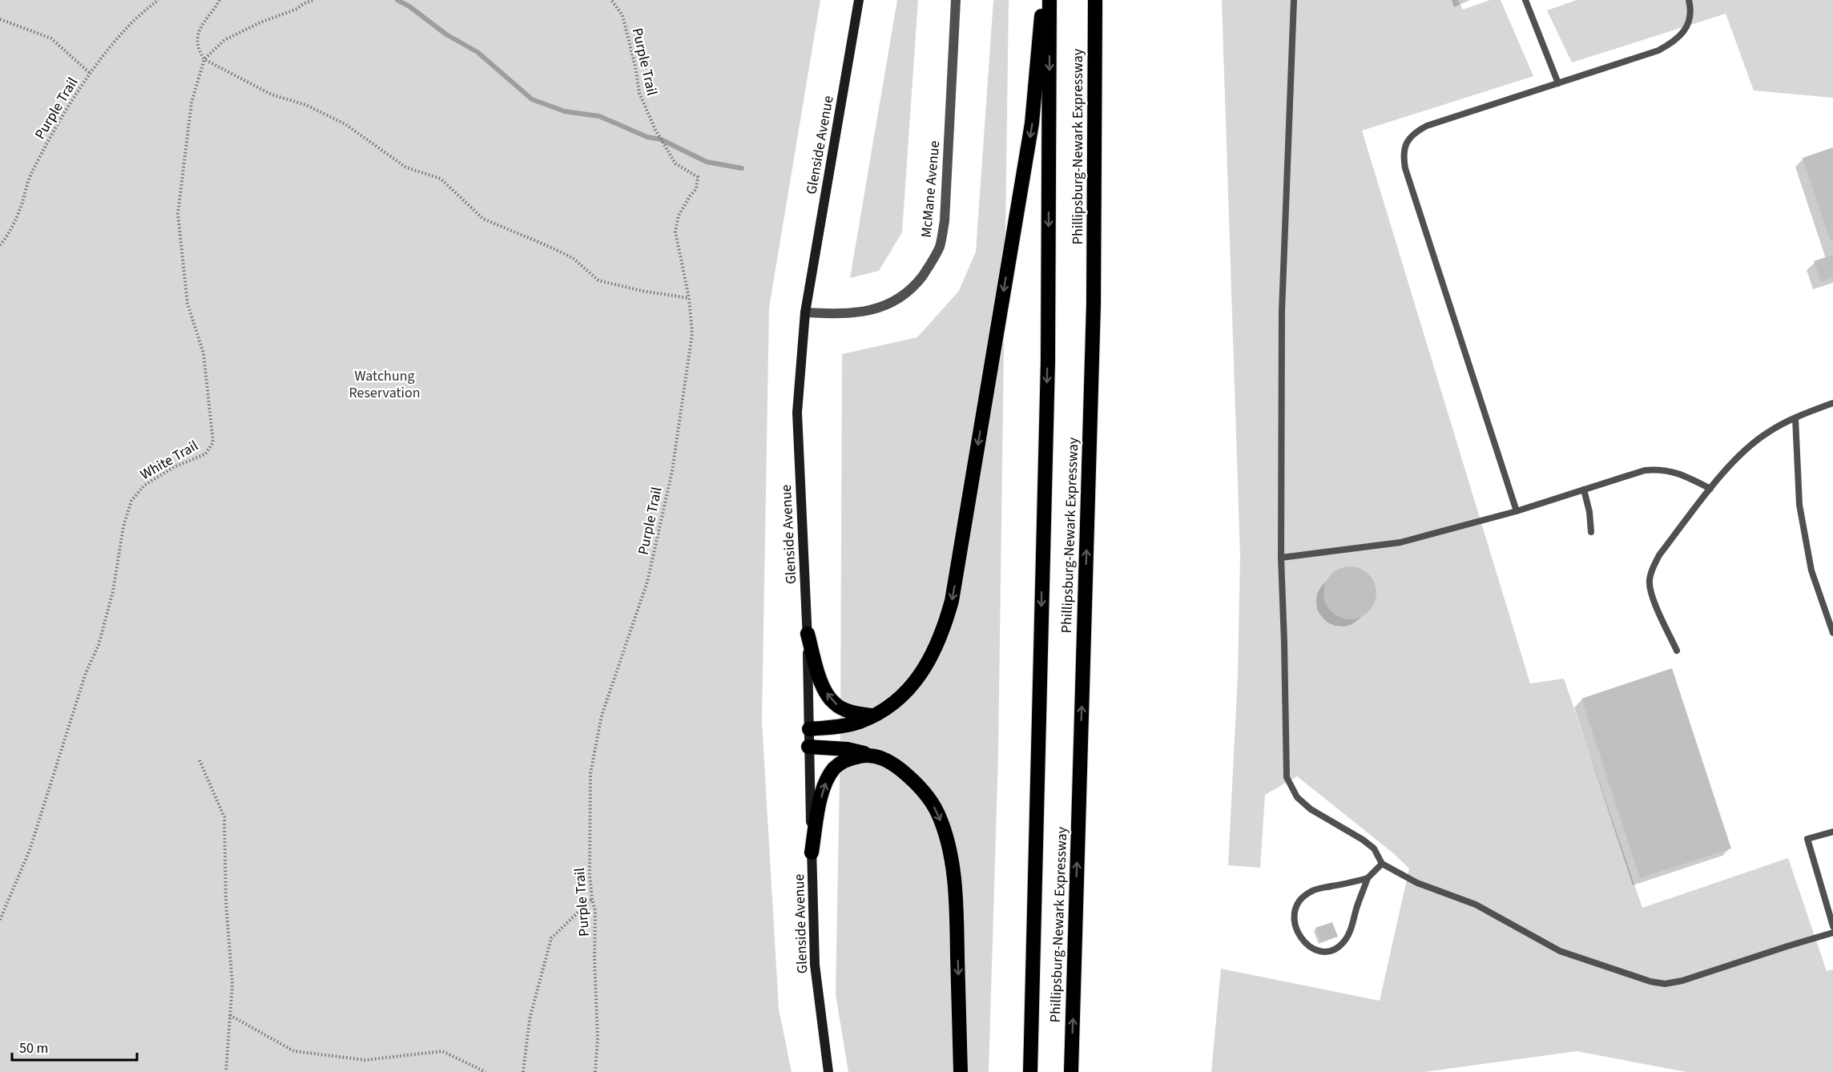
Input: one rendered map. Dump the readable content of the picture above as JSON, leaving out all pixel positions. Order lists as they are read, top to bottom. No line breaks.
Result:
{"streets":{"highway":["Phillipsburg-Newark Expressway"],"main road":["Glenside Avenue"],"street":["McMane Avenue"],"path":["Purple Trail","White Trail"]},"crossings":[["Glenside Avenue","McMane Avenue"]],"parks":["Watchung Reservation"],"scale_bar":"50 m"}
